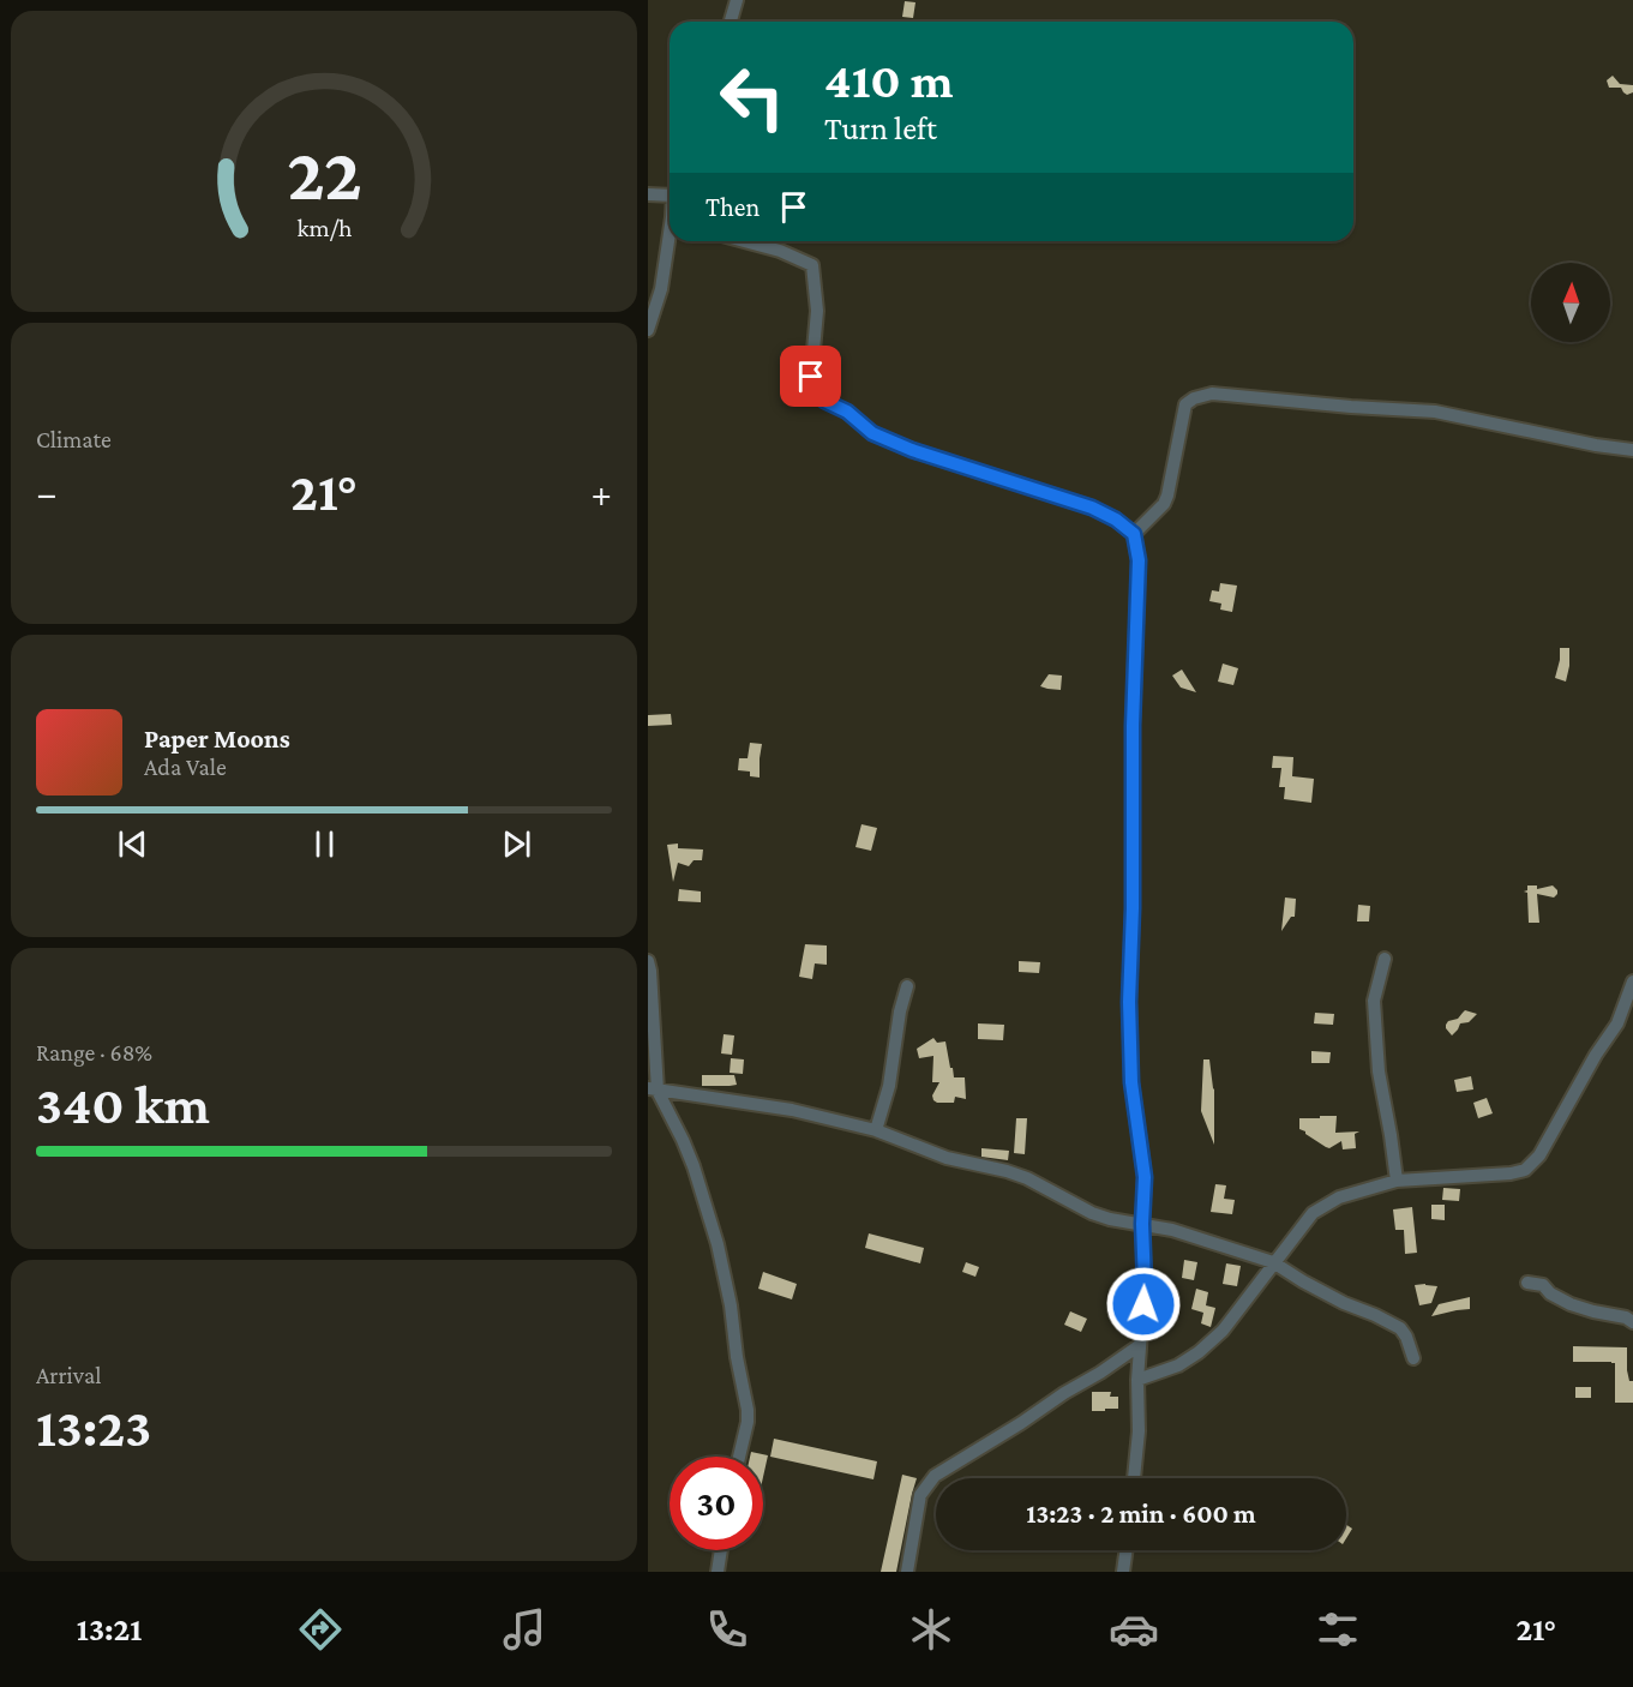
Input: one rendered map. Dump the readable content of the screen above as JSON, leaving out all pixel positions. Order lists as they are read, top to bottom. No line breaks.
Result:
{"north":"top","page":{"turn":["410 m","Turn left"],"then":"Then","tile":["Climate",["Range · 68%","340 km"],["Arrival","13:23"]],"heat":["−","21°","+"],"song":["Paper Moons","Ada Vale"],"limit":"30","trip":"13:23 · 2 min · 600 m","tabs":["13:21","21°"],"gauge":["22","km/h"]}}
